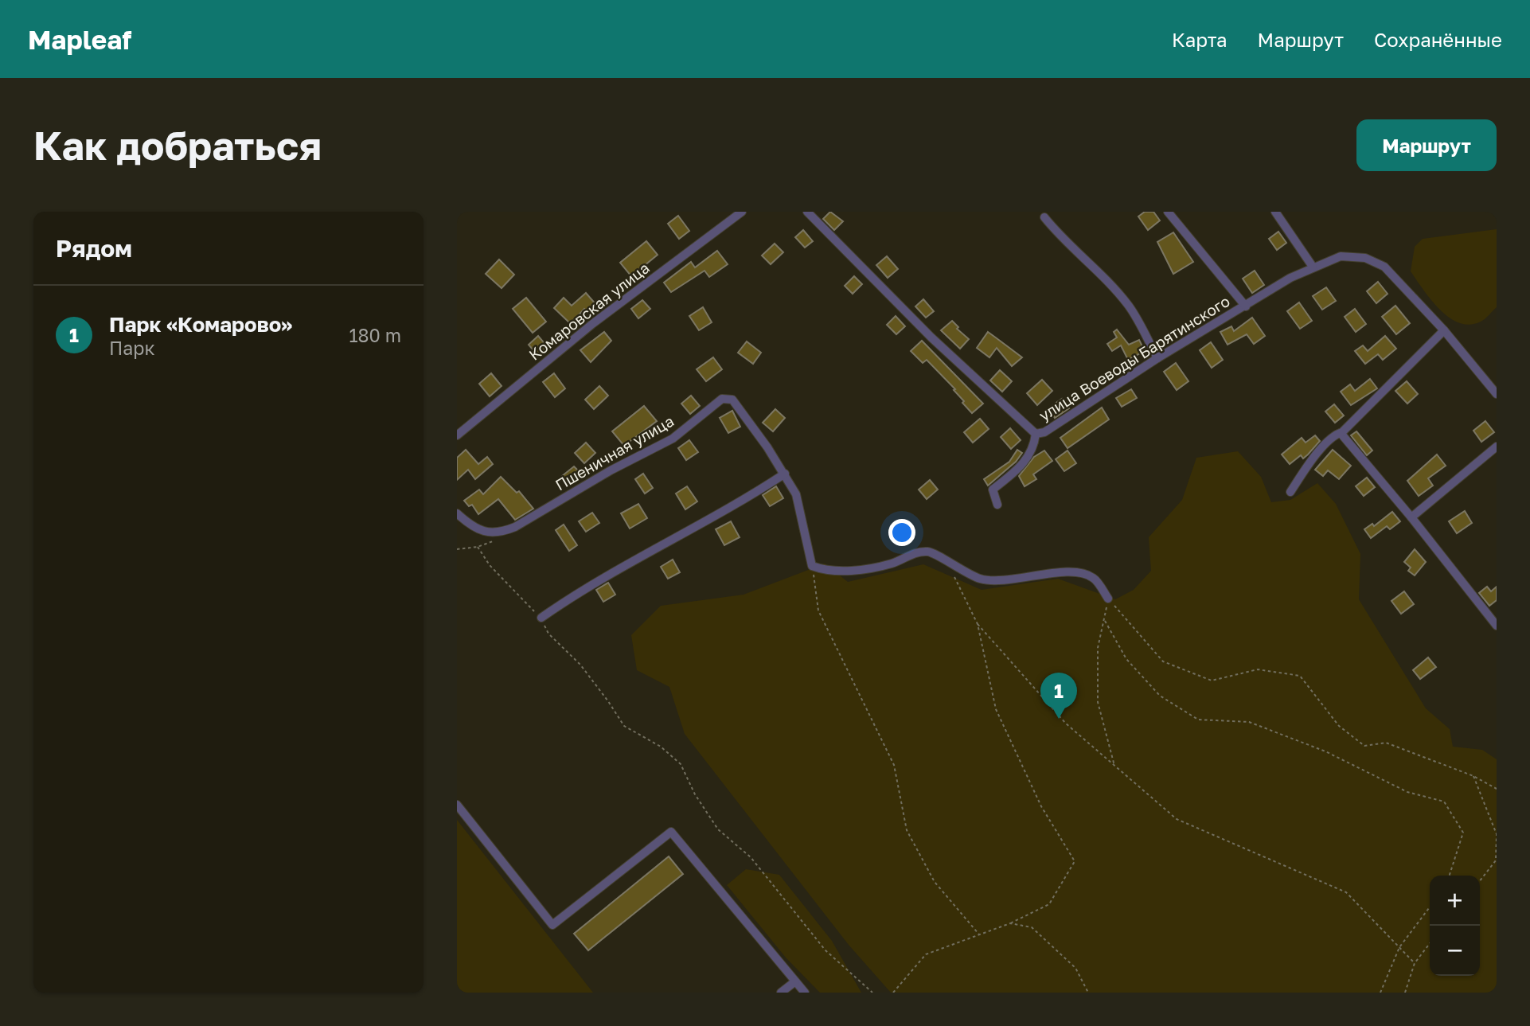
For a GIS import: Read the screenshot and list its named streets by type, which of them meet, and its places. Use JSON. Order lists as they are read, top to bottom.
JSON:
{
  "streets": {
    "street": ["Комаровская улица", "улица Воеводы Барятинского", "Пшеничная улица"]
  },
  "page": {
    "header": "Mapleaf",
    "nav": ["Карта", "Маршрут", "Сохранённые"],
    "buttons": "Маршрут",
    "title": "Как добраться",
    "heading": "Рядом",
    "list": [
      {
        "mark": "1",
        "name": "Парк «Комарово»",
        "note": "Парк",
        "value": "180 m"
      }
    ],
    "pins": "1",
    "map_buttons": ["+", "−"]
  }
}
